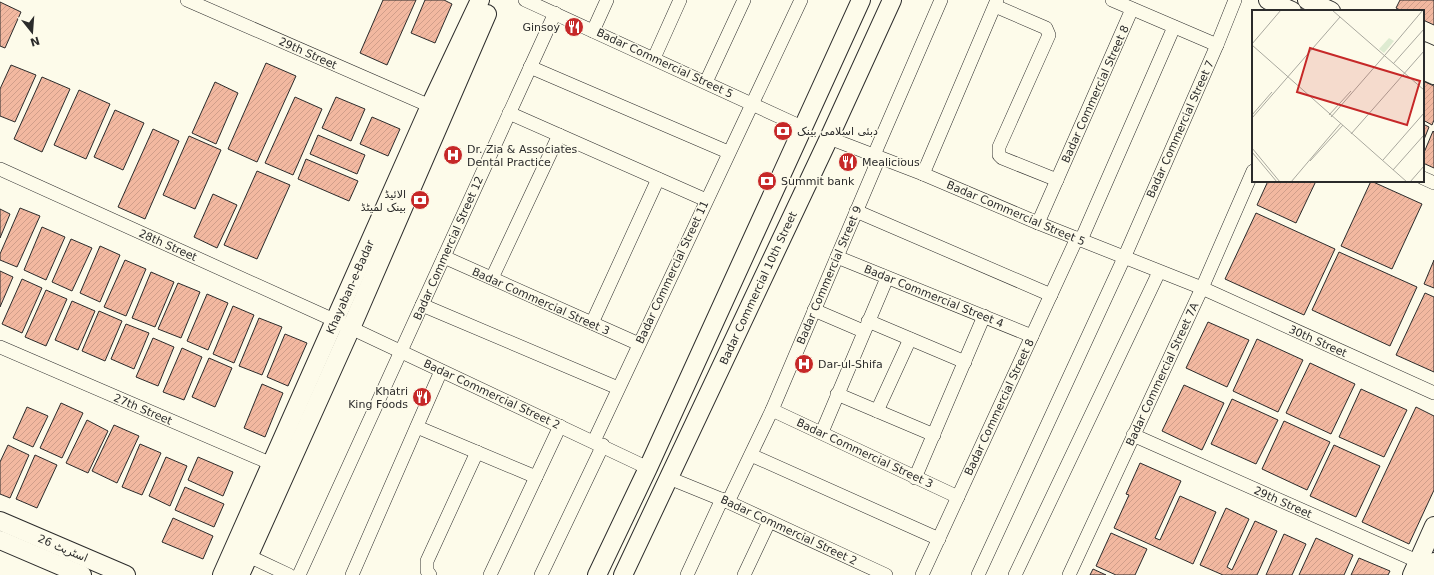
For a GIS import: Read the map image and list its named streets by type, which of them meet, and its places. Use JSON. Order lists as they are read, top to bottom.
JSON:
{
  "streets": {
    "main road": ["Khayaban-e-Badar", "Badar Commercial 10th Street", "اسٹریٹ 26"],
    "street": [
      "29th Street",
      "Badar Commercial Street 5",
      "Badar Commercial Street 8",
      "Badar Commercial Street 7",
      "28th Street",
      "Badar Commercial Street 12",
      "Badar Commercial Street 11",
      "Badar Commercial Street 9",
      "Badar Commercial Street 4",
      "Badar Commercial Street 3",
      "30th Street",
      "Badar Commercial Street 7A",
      "Badar Commercial Street 2",
      "27th Street"
    ]
  },
  "crossings": [
    ["29th Street", "Khayaban-e-Badar"],
    ["29th Street", "Badar Commercial Street 7A"],
    ["Badar Commercial Street 5", "Badar Commercial Street 8"],
    ["Badar Commercial Street 5", "Badar Commercial Street 7"],
    ["Badar Commercial Street 5", "Badar Commercial Street 12"],
    ["Badar Commercial Street 5", "Badar Commercial Street 11"],
    ["Badar Commercial Street 5", "Badar Commercial Street 9"],
    ["Badar Commercial Street 5", "Badar Commercial 10th Street"],
    ["Badar Commercial Street 5", "30th Street"],
    ["Badar Commercial Street 5", "Badar Commercial Street 7A"],
    ["Badar Commercial Street 8", "Badar Commercial Street 4"],
    ["Badar Commercial Street 8", "Badar Commercial Street 3"],
    ["28th Street", "Khayaban-e-Badar"],
    ["28th Street", "Badar Commercial Street 2"],
    ["Badar Commercial Street 12", "Badar Commercial Street 3"],
    ["Badar Commercial Street 12", "Badar Commercial Street 2"],
    ["Badar Commercial Street 11", "Badar Commercial Street 3"],
    ["Badar Commercial Street 11", "Badar Commercial Street 2"],
    ["Badar Commercial Street 9", "Badar Commercial Street 4"],
    ["Badar Commercial Street 9", "Badar Commercial Street 3"],
    ["Badar Commercial Street 9", "Badar Commercial Street 2"],
    ["Khayaban-e-Badar", "Badar Commercial Street 2"],
    ["Khayaban-e-Badar", "27th Street"],
    ["Badar Commercial 10th Street", "Badar Commercial Street 2"],
    ["30th Street", "Badar Commercial Street 7A"]
  ],
  "places": {
    "restaurant": ["Ginsoy", "Mealicious", "Khatri King Foods"],
    "bank": ["دبئی اسلامی بینک", "Summit bank", "الائیڈ بینک لمیٹڈ"],
    "hospital": ["Dr. Zia & Associates Dental Practice", "Dar-ul-Shifa"]
  },
  "north": "bottom"
}
